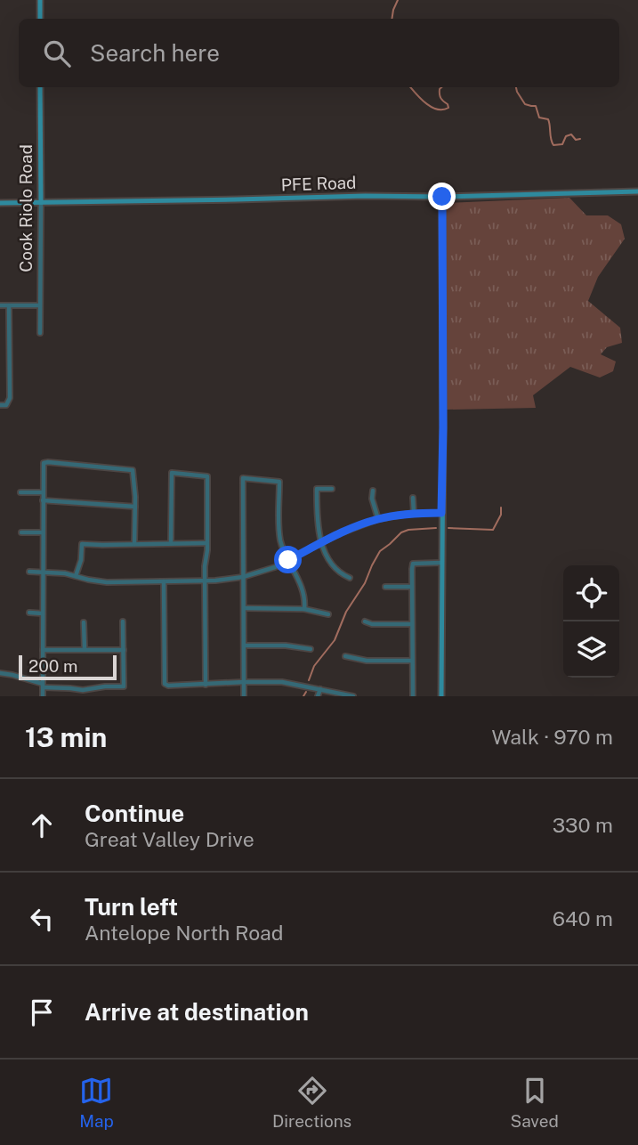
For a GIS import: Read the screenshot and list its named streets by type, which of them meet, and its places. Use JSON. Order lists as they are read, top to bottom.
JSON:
{
  "streets": {
    "main road": ["PFE Road", "Cook Riolo Road"]
  },
  "crossings": [
    ["PFE Road", "Cook Riolo Road"]
  ],
  "scale_bar": "200 m",
  "page": {
    "search": "Search here",
    "scale": "200 m",
    "heading": ["13 min", "Walk · 970 m"],
    "list": [
      ["Continue", "Great Valley Drive", "330 m"],
      ["Turn left", "Antelope North Road", "640 m"],
      "Arrive at destination"
    ],
    "nav": ["Map", "Directions", "Saved"]
  }
}
